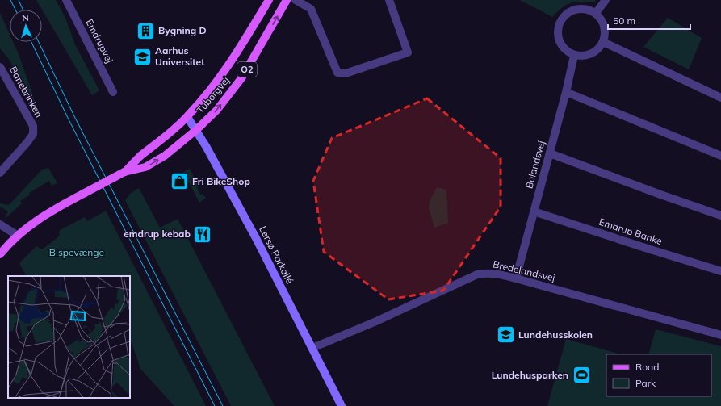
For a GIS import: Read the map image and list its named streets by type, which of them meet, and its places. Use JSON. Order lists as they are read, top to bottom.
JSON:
{
  "streets": {
    "main road": ["O2", "Tuborgvej"],
    "street": [
      "Emdrupvej",
      "Banebrinken",
      "Bolandsvej",
      "Emdrup Banke",
      "Lersø Parkallé",
      "Bredelandsvej"
    ]
  },
  "crossings": [
    ["Tuborgvej", "Lersø Parkallé"],
    ["Bolandsvej", "Emdrup Banke"],
    ["Bolandsvej", "Bredelandsvej"],
    ["Lersø Parkallé", "Bredelandsvej"]
  ],
  "parks": ["Bispevænge"],
  "places": {
    "building": ["Bygning D"],
    "school or university": ["Aarhus Universitet", "Lundehusskolen"],
    "shop": ["Fri BikeShop"],
    "restaurant": ["emdrup kebab"],
    "sports": ["Lundehusparken"]
  },
  "legend": ["Road", "Park"],
  "scale_bar": "50 m",
  "north": "top"
}
